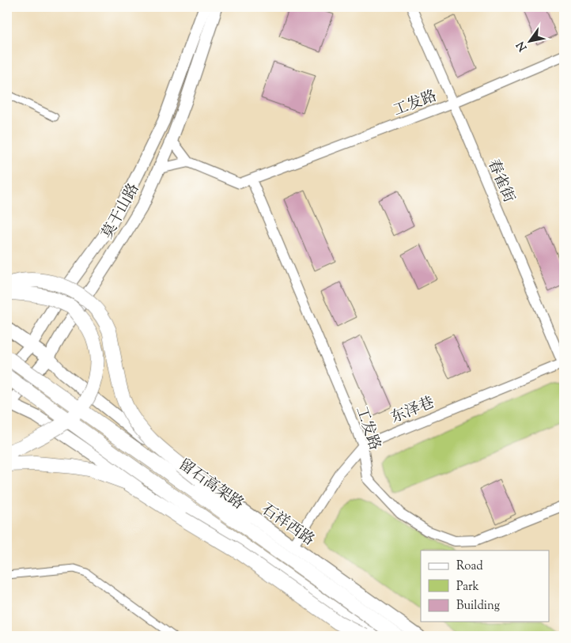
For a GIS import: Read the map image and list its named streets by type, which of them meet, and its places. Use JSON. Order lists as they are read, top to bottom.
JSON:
{
  "streets": {
    "highway": ["留石高架路"],
    "main road": ["莫干山路", "石祥西路"],
    "street": ["工发路", "春雀街", "东泽巷"]
  },
  "crossings": [
    ["工发路", "春雀街"],
    ["工发路", "东泽巷"],
    ["春雀街", "东泽巷"],
    ["莫干山路", "石祥西路"],
    ["东泽巷", "石祥西路"]
  ],
  "legend": ["Road", "Park", "Building"],
  "north": "bottom left"
}
